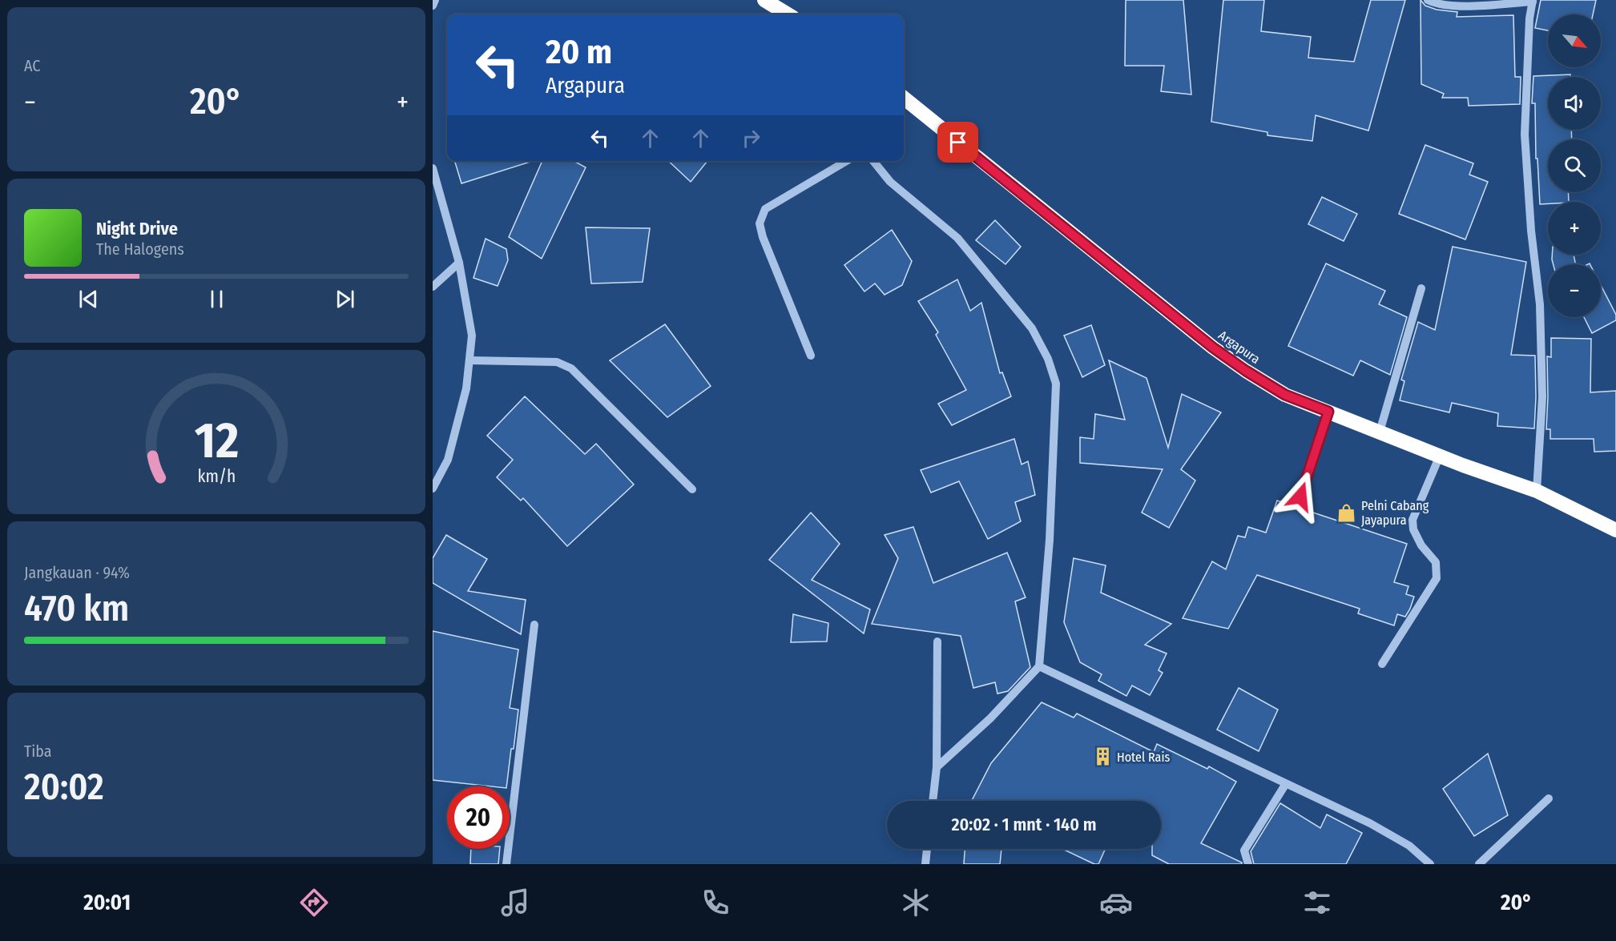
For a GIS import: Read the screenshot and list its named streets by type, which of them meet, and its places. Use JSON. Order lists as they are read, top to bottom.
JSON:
{
  "streets": {
    "highway": ["Argapura"]
  },
  "places": {
    "shop": ["Pelni Cabang Jayapura"],
    "building": ["Hotel Rais"]
  },
  "north": "bottom right",
  "page": {
    "tile": [
      "AC",
      ["Jangkauan · 94%", "470 km"],
      ["Tiba", "20:02"]
    ],
    "map_buttons": ["+", "−"],
    "turn": ["20 m", "Argapura"],
    "heat": ["−", "20°", "+"],
    "song": ["Night Drive", "The Halogens"],
    "limit": "20",
    "trip": "20:02 · 1 mnt · 140 m",
    "tabs": ["20:01", "20°"],
    "gauge": ["12", "km/h"]
  }
}
